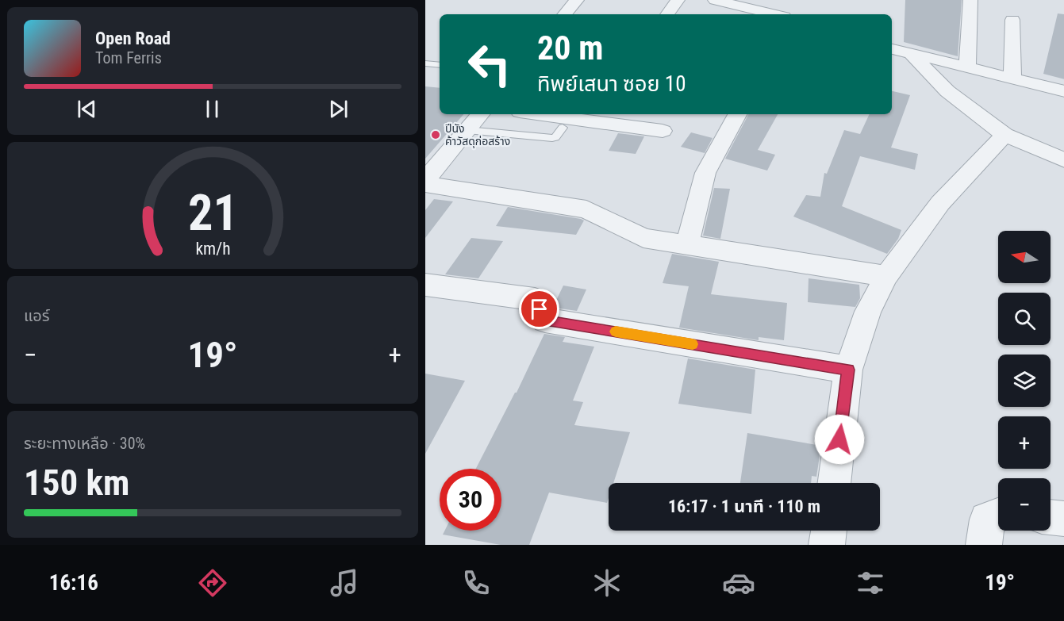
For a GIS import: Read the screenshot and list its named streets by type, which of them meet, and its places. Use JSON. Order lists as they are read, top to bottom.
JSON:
{
  "places": ["ปีนัง ค้าวัสดุก่อสร้าง"],
  "north": "left",
  "page": {
    "turn": ["20 m", "ทิพย์เสนา ซอย 10"],
    "song": ["Open Road", "Tom Ferris"],
    "map_buttons": ["+", "−"],
    "tile": [
      "แอร์",
      ["ระยะทางเหลือ · 30%", "150 km"]
    ],
    "heat": ["−", "19°", "+"],
    "limit": "30",
    "trip": "16:17 · 1 นาที · 110 m",
    "tabs": ["16:16", "19°"],
    "gauge": ["21", "km/h"]
  }
}
